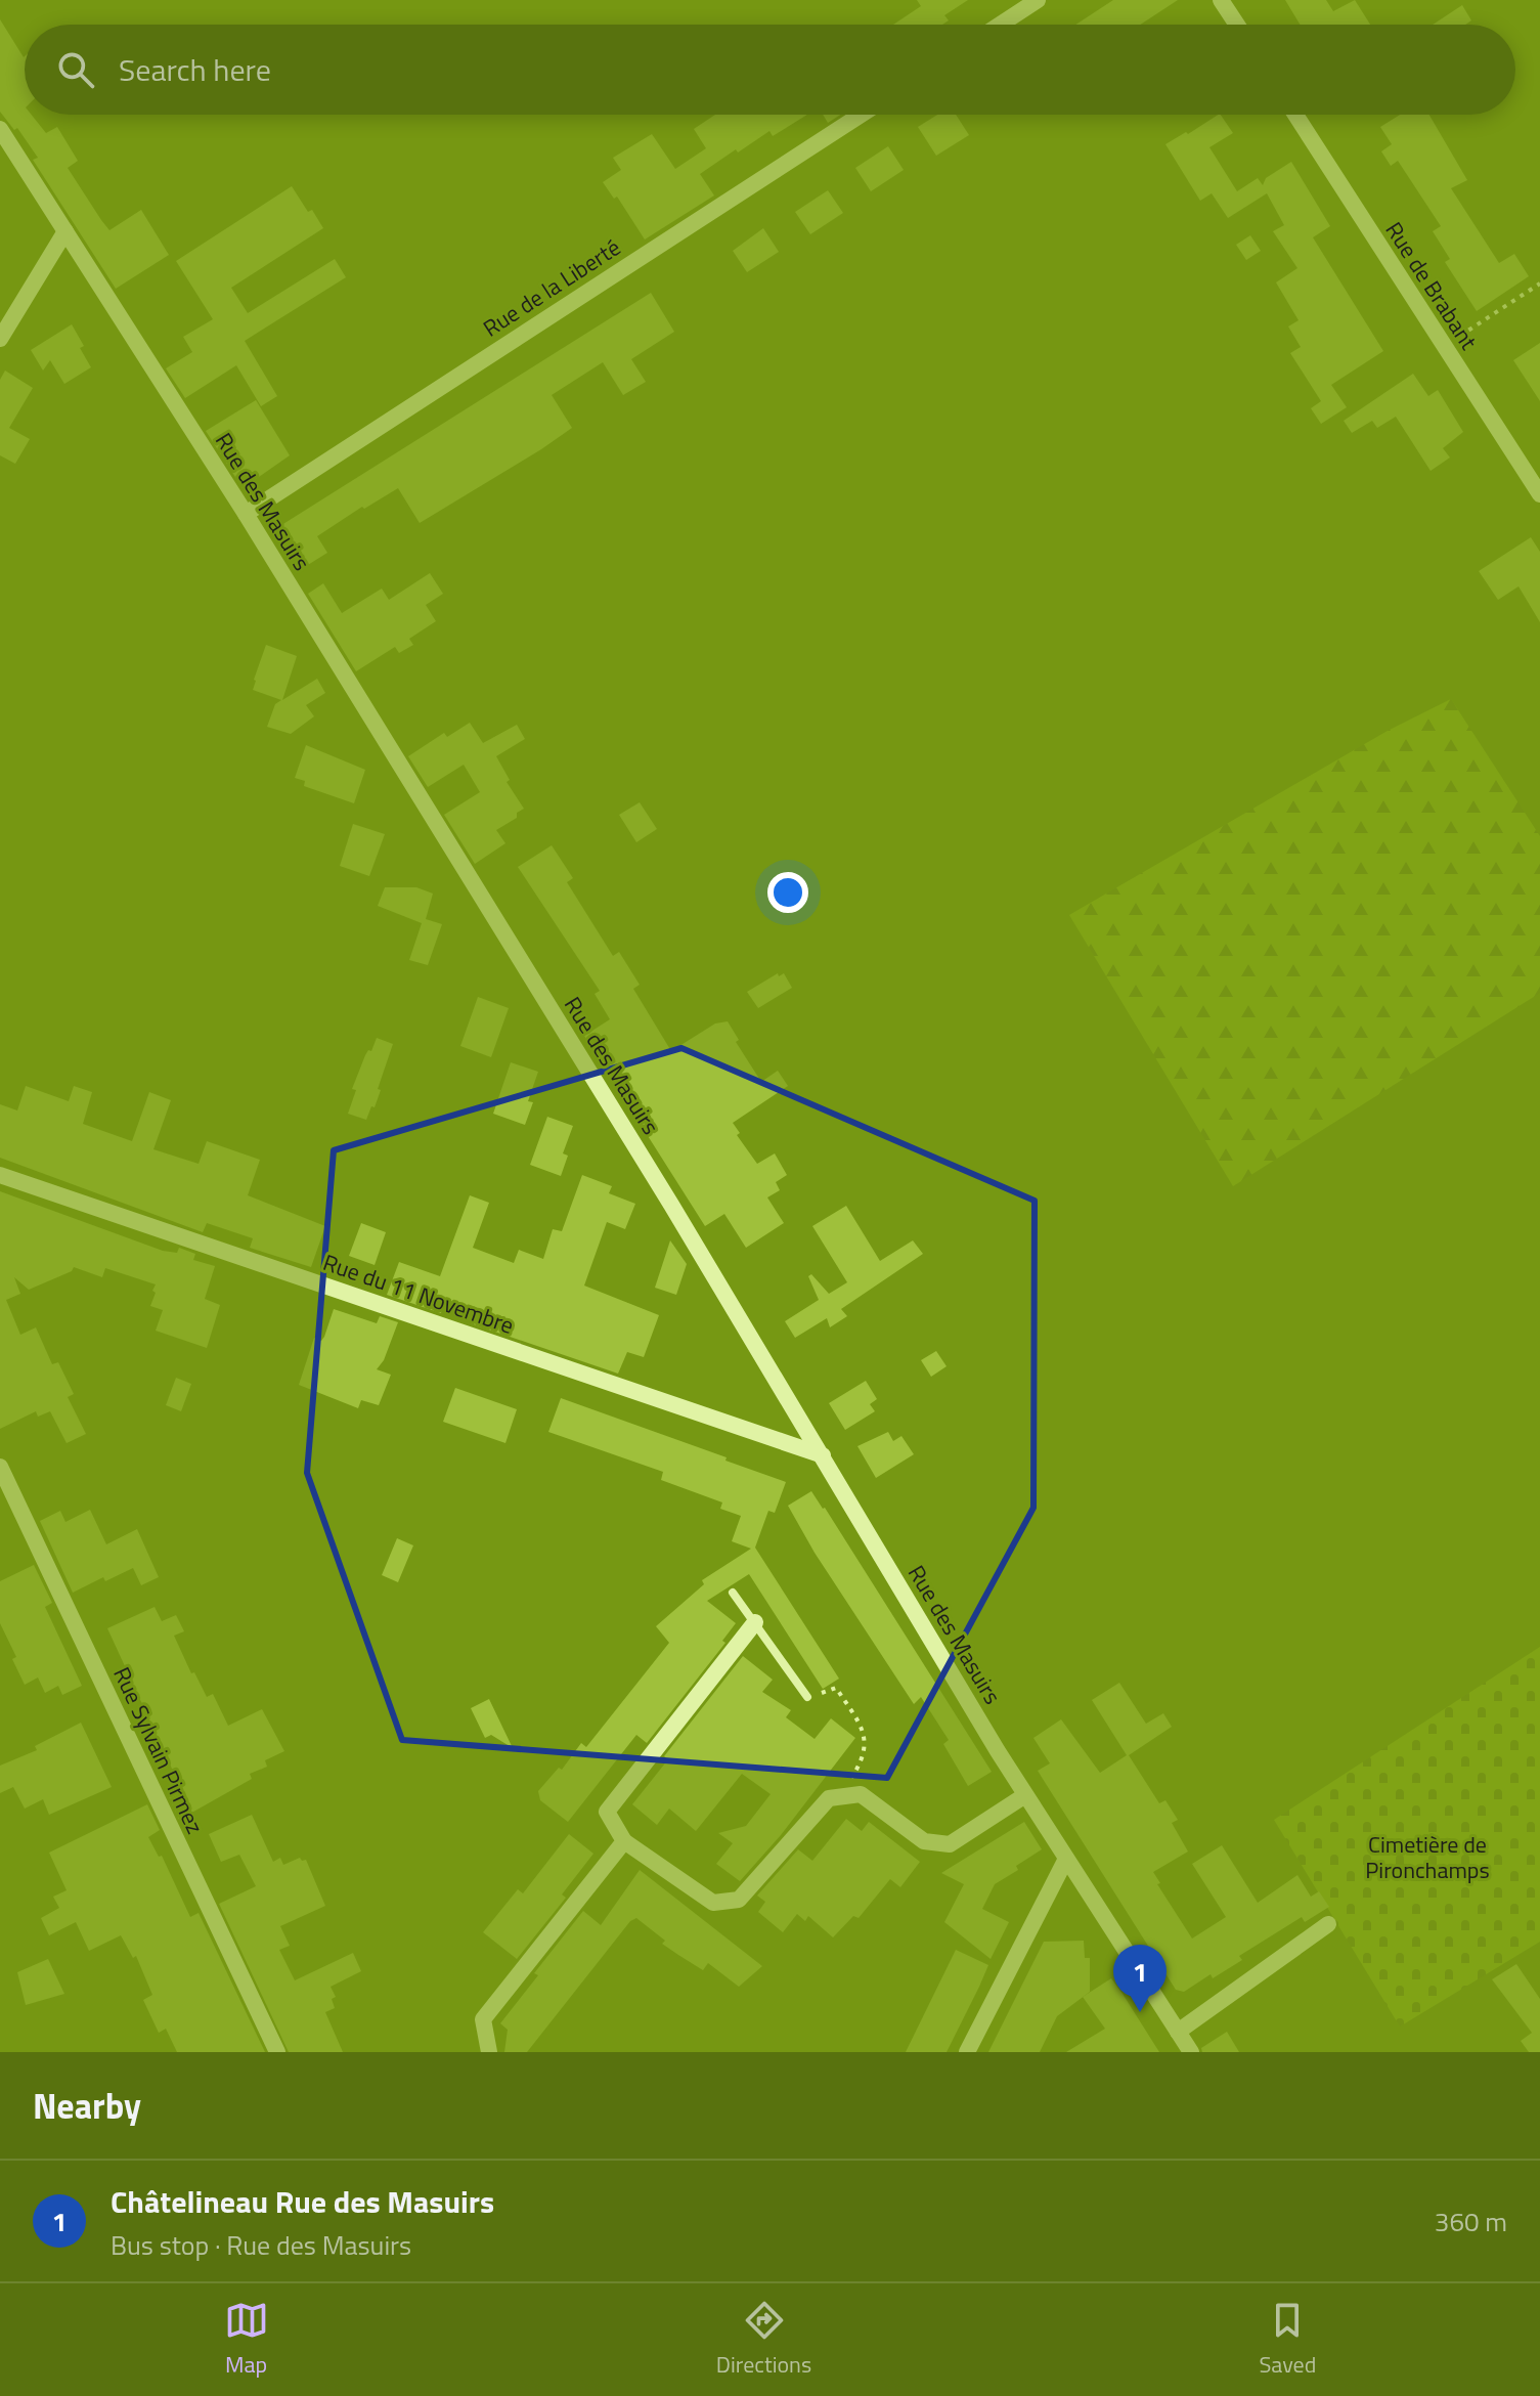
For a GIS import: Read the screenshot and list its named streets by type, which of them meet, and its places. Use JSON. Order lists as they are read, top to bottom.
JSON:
{
  "streets": {
    "street": [
      "Rue de Brabant",
      "Rue de la Liberté",
      "Rue des Masuirs",
      "Rue du 11 Novembre",
      "Rue Sylvain Pirmez"
    ]
  },
  "crossings": [
    ["Rue de la Liberté", "Rue des Masuirs"],
    ["Rue des Masuirs", "Rue du 11 Novembre"]
  ],
  "parks": ["Cimetière de Pironchamps"],
  "page": {
    "search": "Search here",
    "pins": "1",
    "heading": "Nearby",
    "list": [
      {
        "mark": "1",
        "name": "Châtelineau Rue des Masuirs",
        "note": "Bus stop · Rue des Masuirs",
        "value": "360 m"
      }
    ],
    "nav": ["Map", "Directions", "Saved"]
  }
}
